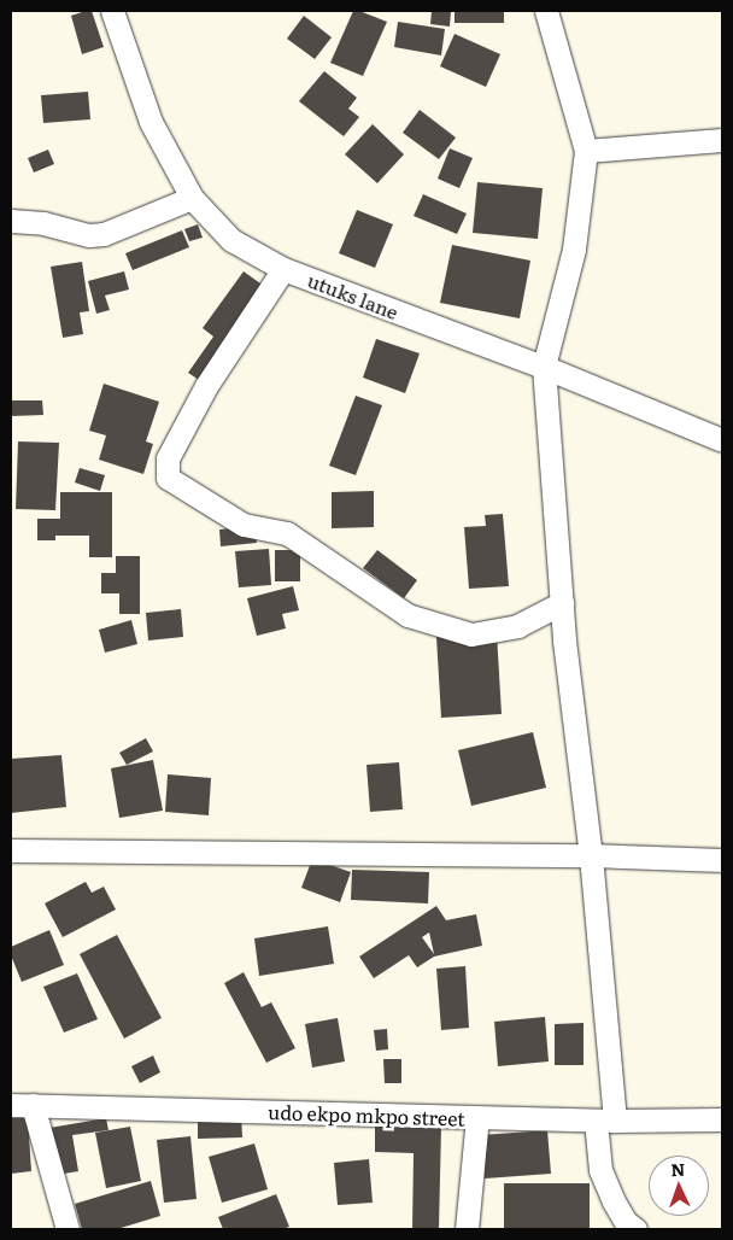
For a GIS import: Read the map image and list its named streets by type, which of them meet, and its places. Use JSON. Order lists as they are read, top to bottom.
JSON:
{
  "streets": {
    "street": ["utuks lane", "udo ekpo mkpo street"]
  },
  "north": "top"
}
